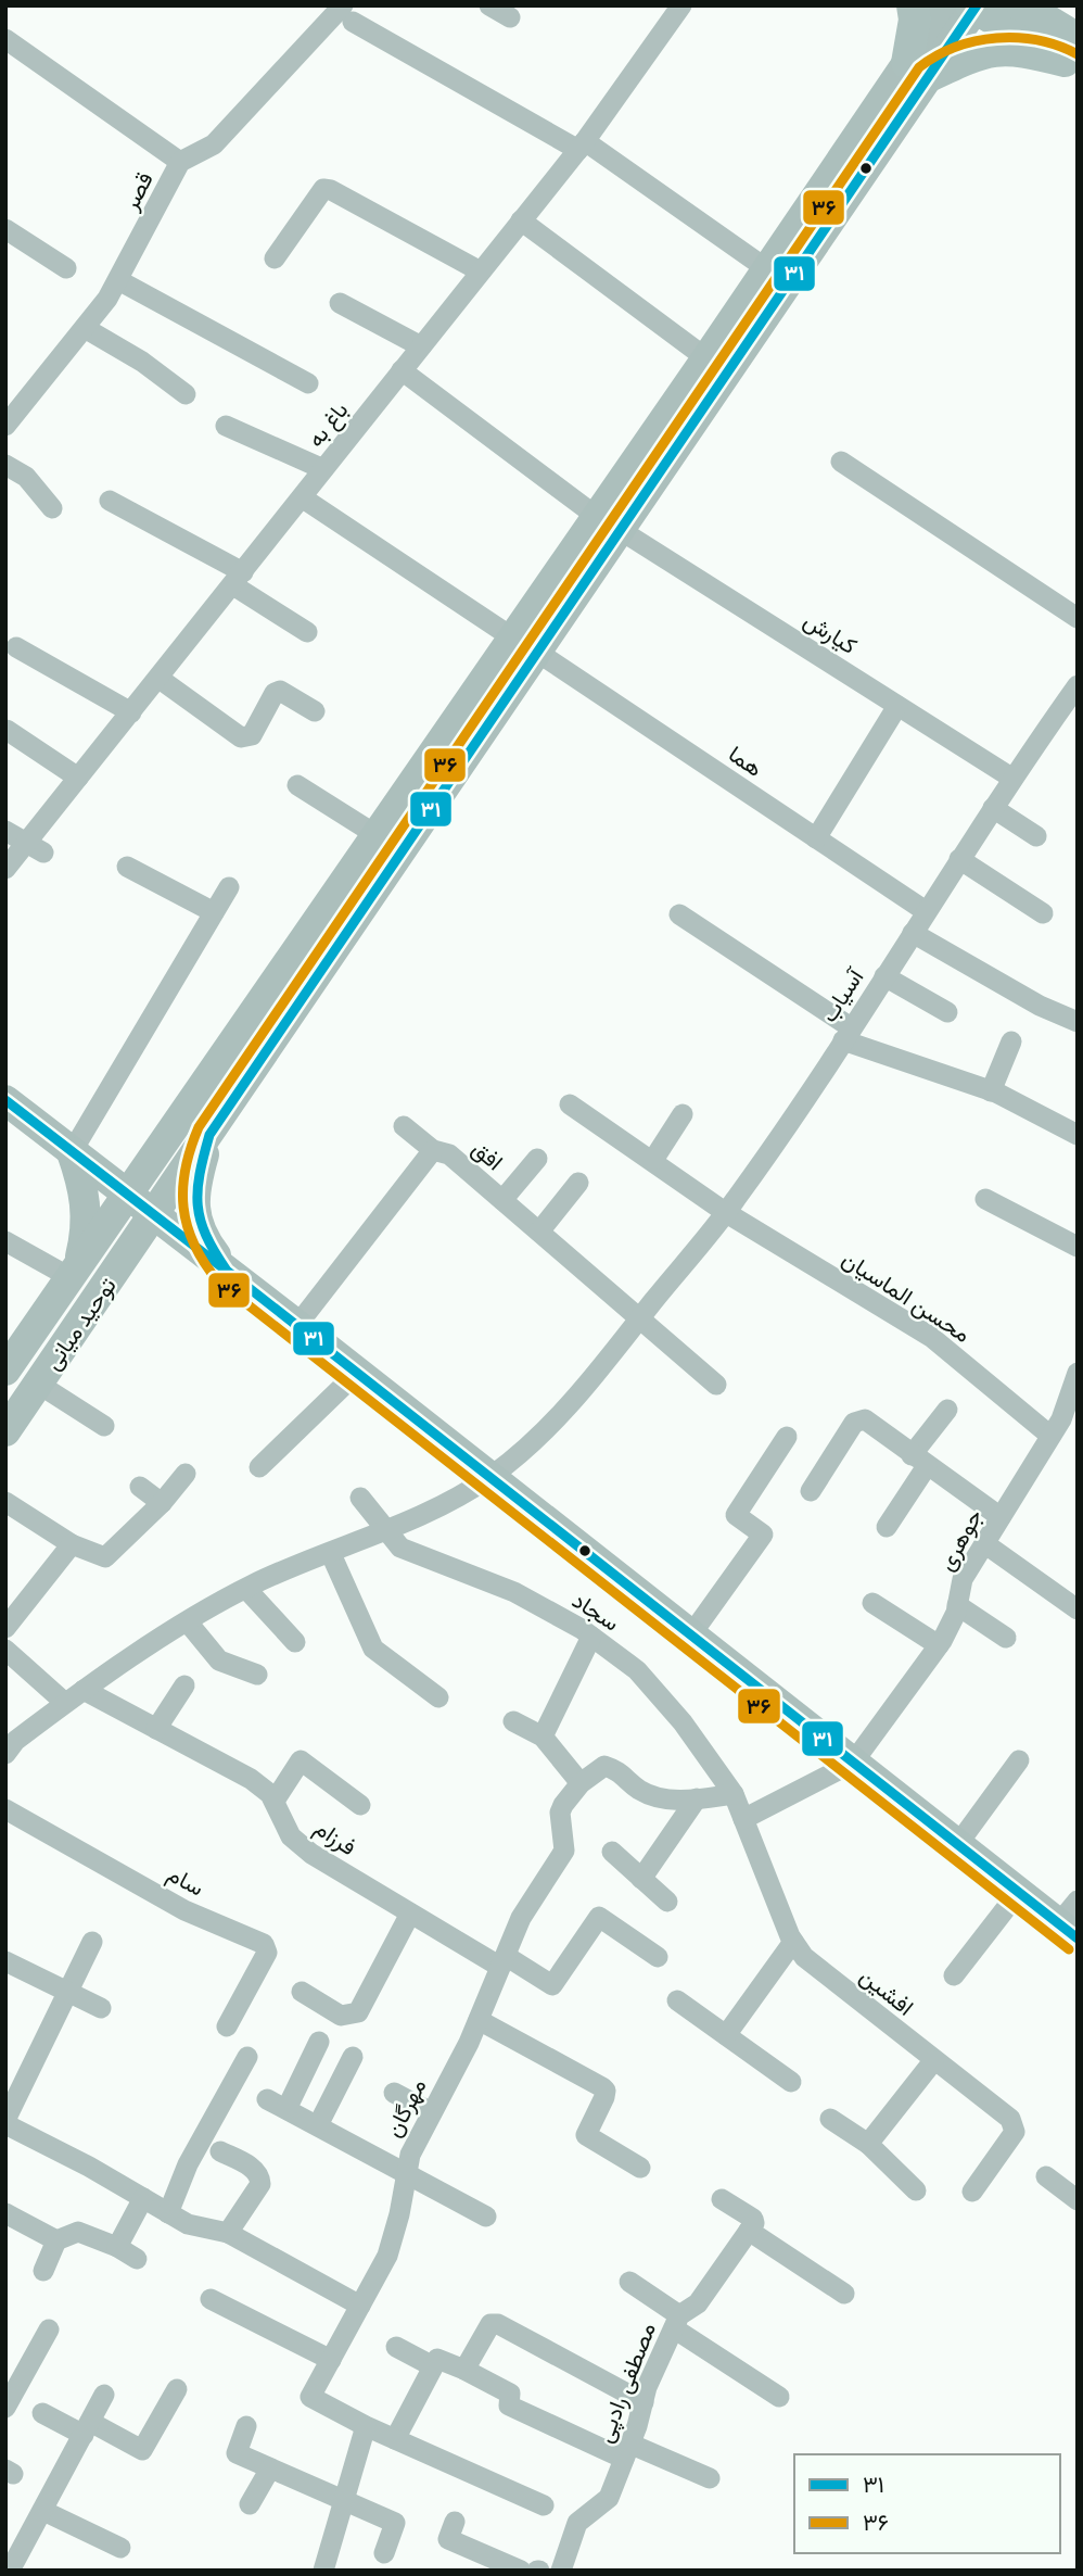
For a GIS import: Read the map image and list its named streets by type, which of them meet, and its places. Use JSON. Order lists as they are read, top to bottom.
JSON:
{
  "streets": {
    "main road": ["توحید میانی"],
    "street": [
      "قصر",
      "باغ به",
      "کیارش",
      "هما",
      "آسیاب",
      "افق",
      "محسن الماسیان",
      "جوهری",
      "سجاد",
      "فرزام",
      "سام",
      "افشین",
      "مهرگان",
      "مصطفی رادپی"
    ]
  },
  "crossings": [
    ["باغ به", "کیارش"],
    ["کیارش", "آسیاب"],
    ["هما", "آسیاب"],
    ["هما", "توحید میانی"],
    ["آسیاب", "افق"],
    ["آسیاب", "محسن الماسیان"],
    ["آسیاب", "سجاد"],
    ["آسیاب", "فرزام"],
    ["محسن الماسیان", "جوهری"],
    ["سجاد", "افشین"],
    ["فرزام", "مهرگان"]
  ],
  "lines": ["transit line ۳۱", "transit line ۳۶"],
  "legend": ["۳۱", "۳۶"]
}
